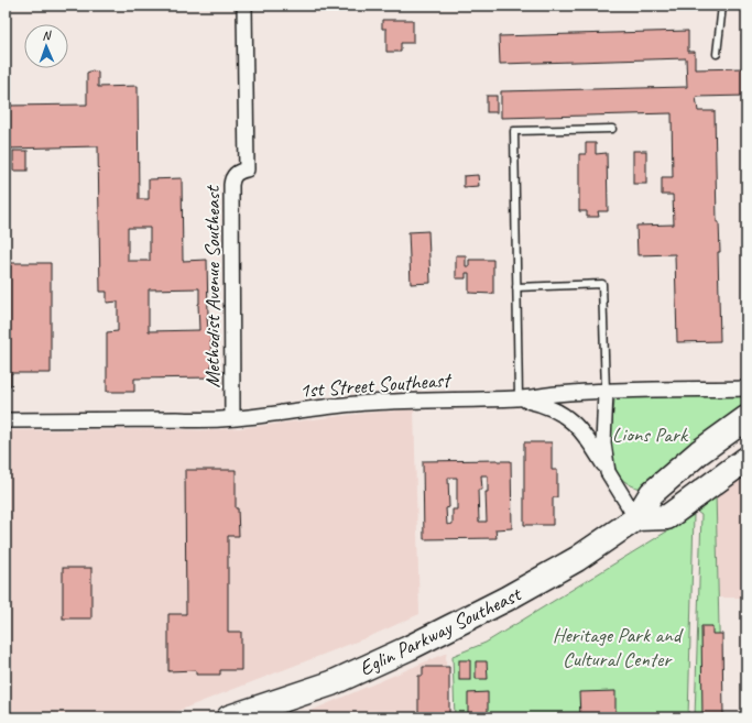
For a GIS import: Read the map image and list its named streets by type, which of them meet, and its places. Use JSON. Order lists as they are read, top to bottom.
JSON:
{
  "streets": {
    "highway": ["Eglin Parkway Southeast"],
    "street": ["Methodist Avenue Southeast", "1st Street Southeast"]
  },
  "crossings": [
    ["Methodist Avenue Southeast", "1st Street Southeast"]
  ],
  "parks": ["Lions Park", "Heritage Park and Cultural Center"],
  "north": "top"
}
